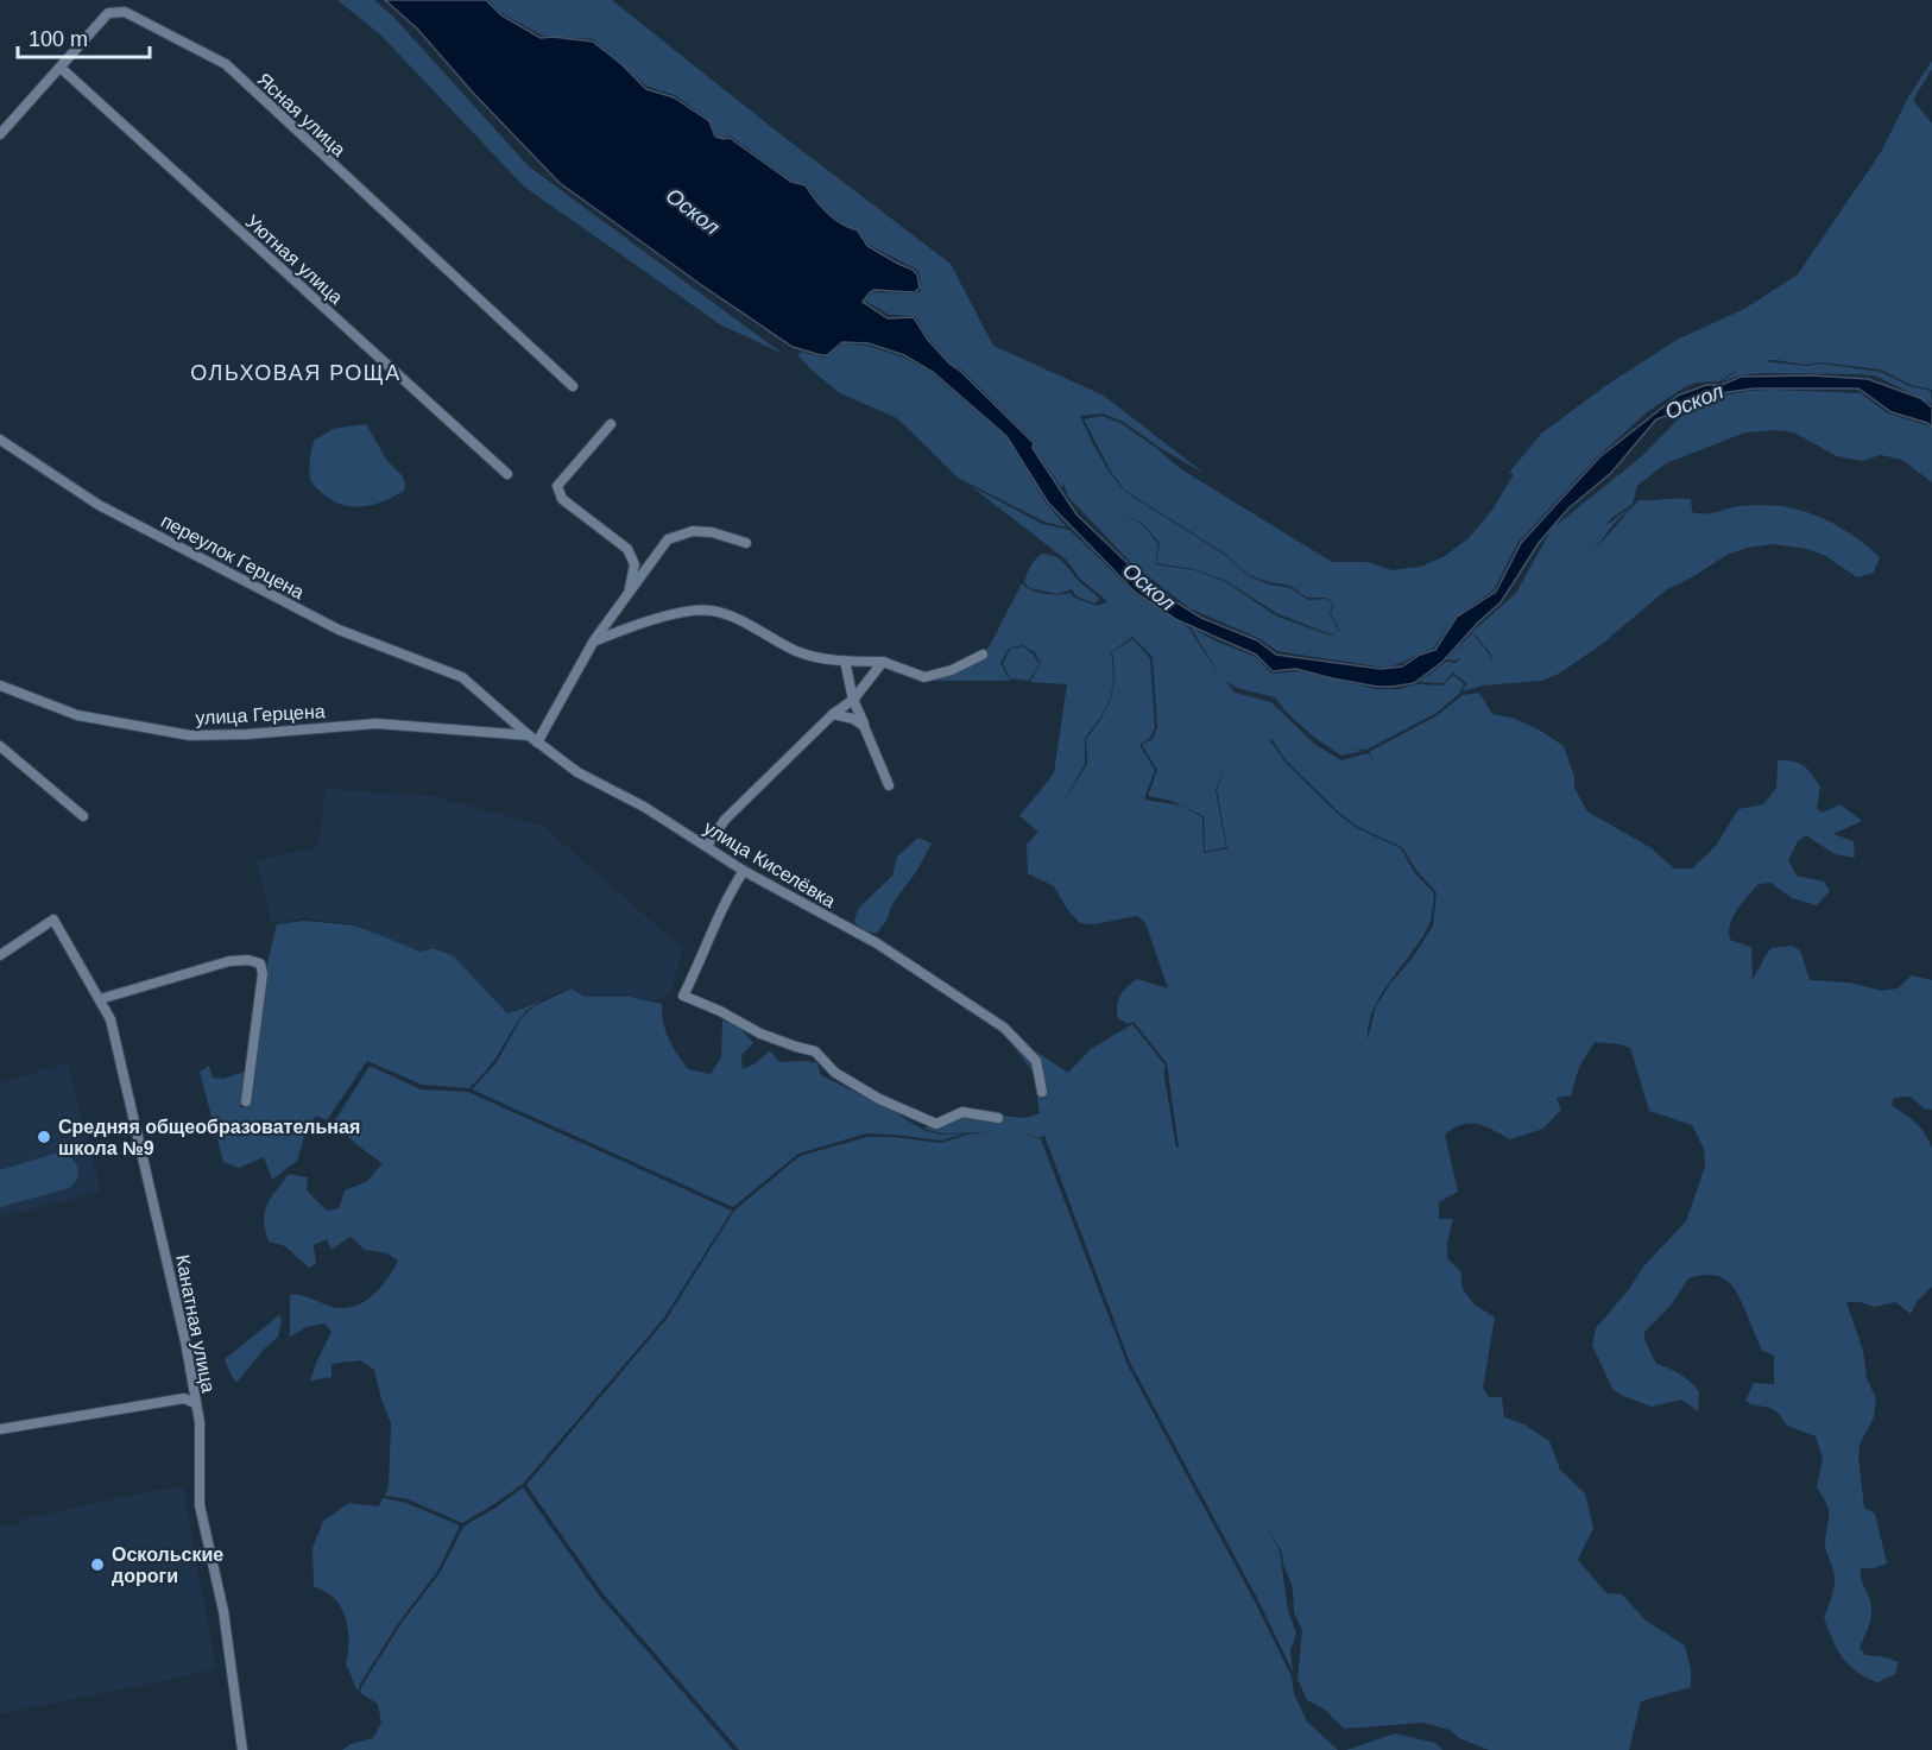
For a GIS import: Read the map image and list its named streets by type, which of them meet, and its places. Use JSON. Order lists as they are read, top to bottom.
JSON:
{
  "streets": {
    "street": [
      "Ясная улица",
      "Уютная улица",
      "переулок Герцена",
      "улица Герцена",
      "улица Киселёвка",
      "Канатная улица"
    ]
  },
  "crossings": [
    ["Ясная улица", "Уютная улица"],
    ["переулок Герцена", "улица Киселёвка"],
    ["улица Герцена", "улица Киселёвка"]
  ],
  "districts": ["ОЛЬХОВАЯ РОЩА"],
  "water": ["Оскол"],
  "places": ["Средняя общеобразовательная школа №9", "Оскольские дороги"],
  "scale_bar": "100 m"
}
